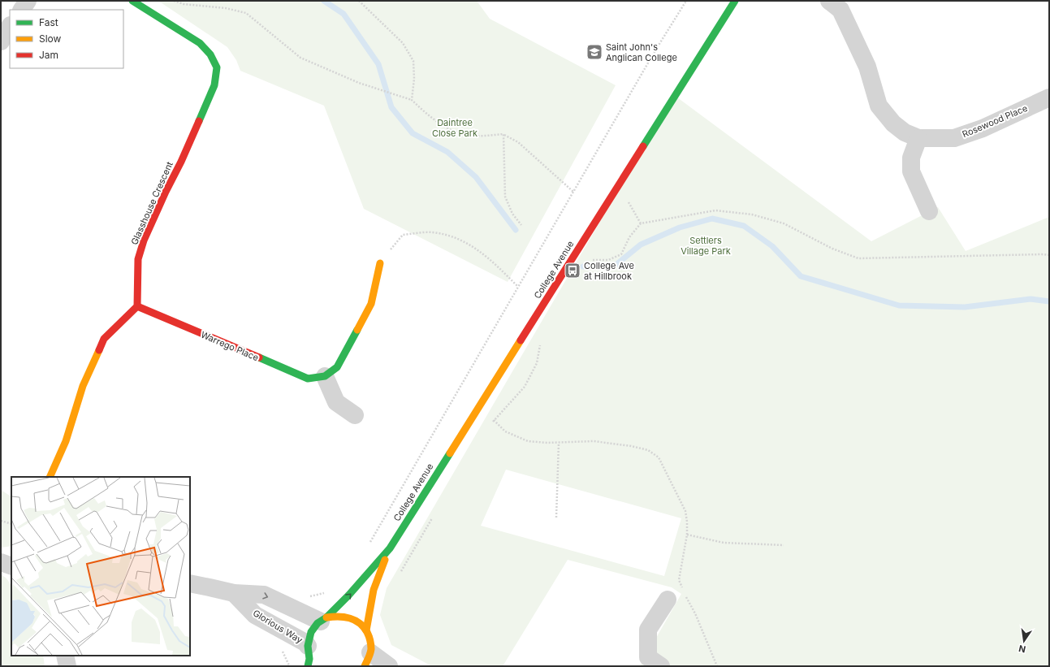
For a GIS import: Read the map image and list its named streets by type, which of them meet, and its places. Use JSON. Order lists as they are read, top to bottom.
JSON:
{
  "streets": {
    "street": [
      "Rosewood Place",
      "Glasshouse Crescent",
      "College Avenue",
      "Warrego Place",
      "Glorious Way"
    ]
  },
  "crossings": [
    ["Glasshouse Crescent", "Warrego Place"],
    ["College Avenue", "Glorious Way"]
  ],
  "parks": ["Daintree Close Park", "Settlers Village Park"],
  "places": {
    "school or university": ["Saint John's Anglican College"],
    "bus stop": ["College Ave at Hillbrook"]
  },
  "legend": ["Fast", "Slow", "Jam"],
  "north": "bottom"
}
